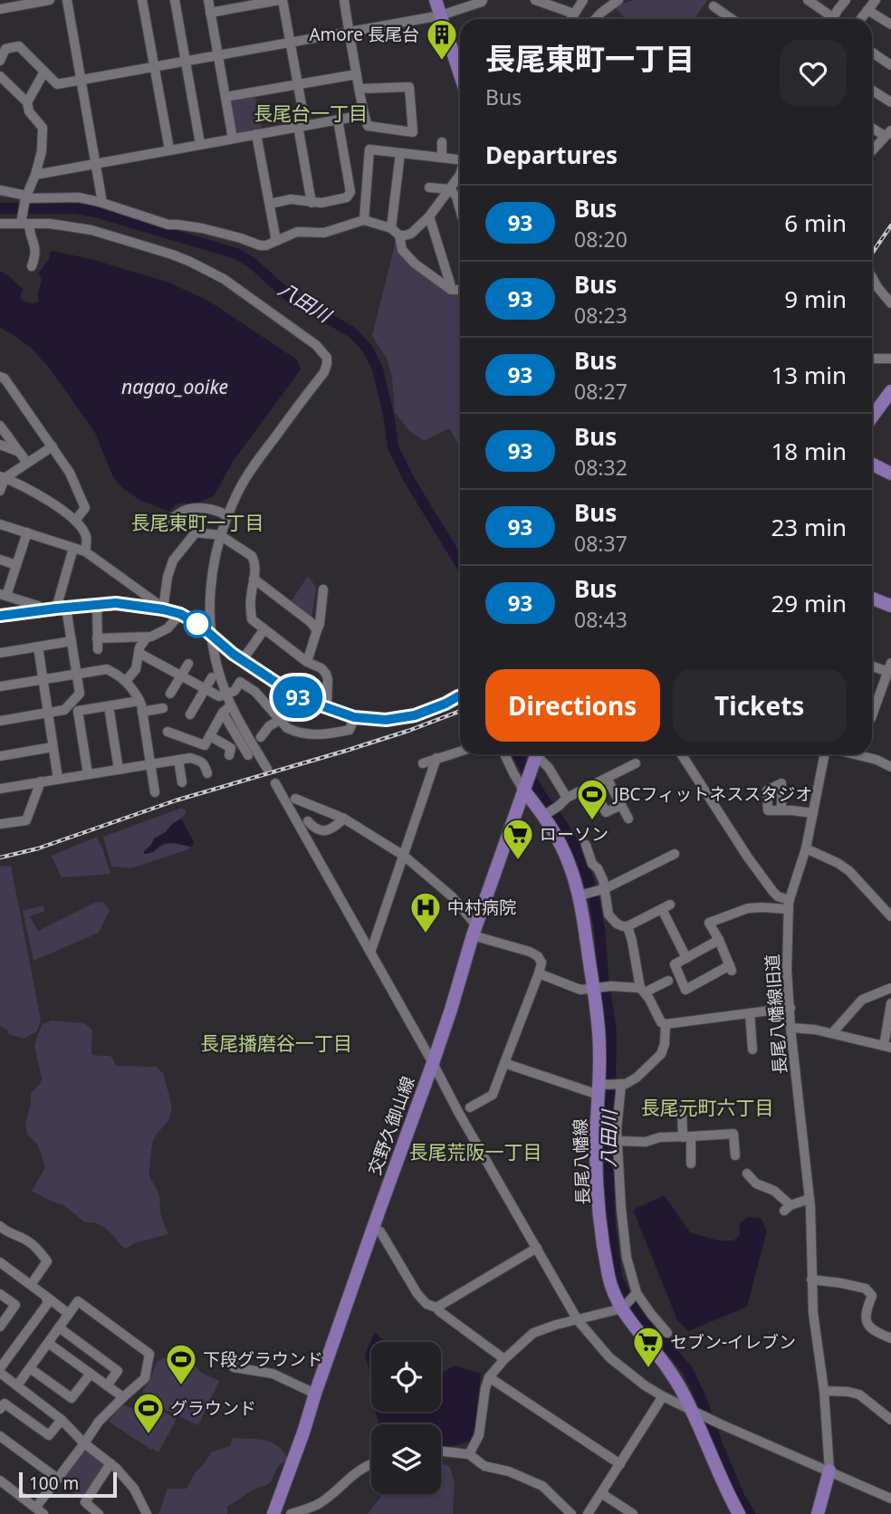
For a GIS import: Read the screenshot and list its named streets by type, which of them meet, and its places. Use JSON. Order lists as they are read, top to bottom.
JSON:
{
  "streets": {
    "main road": ["交野久御山線", "長尾八幡線"],
    "street": ["長尾八幡線旧道"]
  },
  "crossings": [
    ["交野久御山線", "長尾八幡線"]
  ],
  "districts": [
    "長尾台一丁目",
    "長尾東町一丁目",
    "長尾播磨谷一丁目",
    "長尾元町六丁目",
    "長尾荒阪一丁目"
  ],
  "water": ["八田川", "nagao_ooike"],
  "places": {
    "building": ["Amore 長尾台"],
    "sports": ["JBCフィットネススタジオ", "下段グラウンド", "グラウンド"],
    "supermarket": ["ローソン", "セブン-イレブン"],
    "hospital": ["中村病院"]
  },
  "lines": ["bus line 93"],
  "scale_bar": "100 m",
  "page": {
    "on_map": "93",
    "heading": [
      ["長尾東町一丁目", "Bus"],
      "Departures"
    ],
    "list": [
      {
        "mark": "93",
        "name": "Bus",
        "note": "08:20",
        "value": "6 min"
      },
      {
        "mark": "93",
        "name": "Bus",
        "note": "08:23",
        "value": "9 min"
      },
      {
        "mark": "93",
        "name": "Bus",
        "note": "08:27",
        "value": "13 min"
      },
      {
        "mark": "93",
        "name": "Bus",
        "note": "08:32",
        "value": "18 min"
      },
      {
        "mark": "93",
        "name": "Bus",
        "note": "08:37",
        "value": "23 min"
      },
      {
        "mark": "93",
        "name": "Bus",
        "note": "08:43",
        "value": "29 min"
      }
    ],
    "buttons": ["Directions", "Tickets"],
    "scale": "100 m"
  }
}
